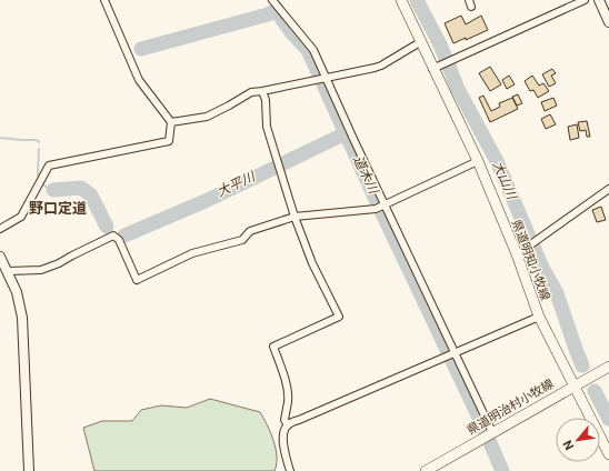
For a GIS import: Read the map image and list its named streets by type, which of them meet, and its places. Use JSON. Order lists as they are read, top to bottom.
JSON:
{
  "streets": {
    "main road": ["県道明知小牧線", "県道明治村小牧線"]
  },
  "crossings": [
    ["県道明知小牧線", "県道明治村小牧線"]
  ],
  "districts": ["野口定道"],
  "water": ["道木川", "大山川", "大平川"],
  "north": "bottom left"
}
